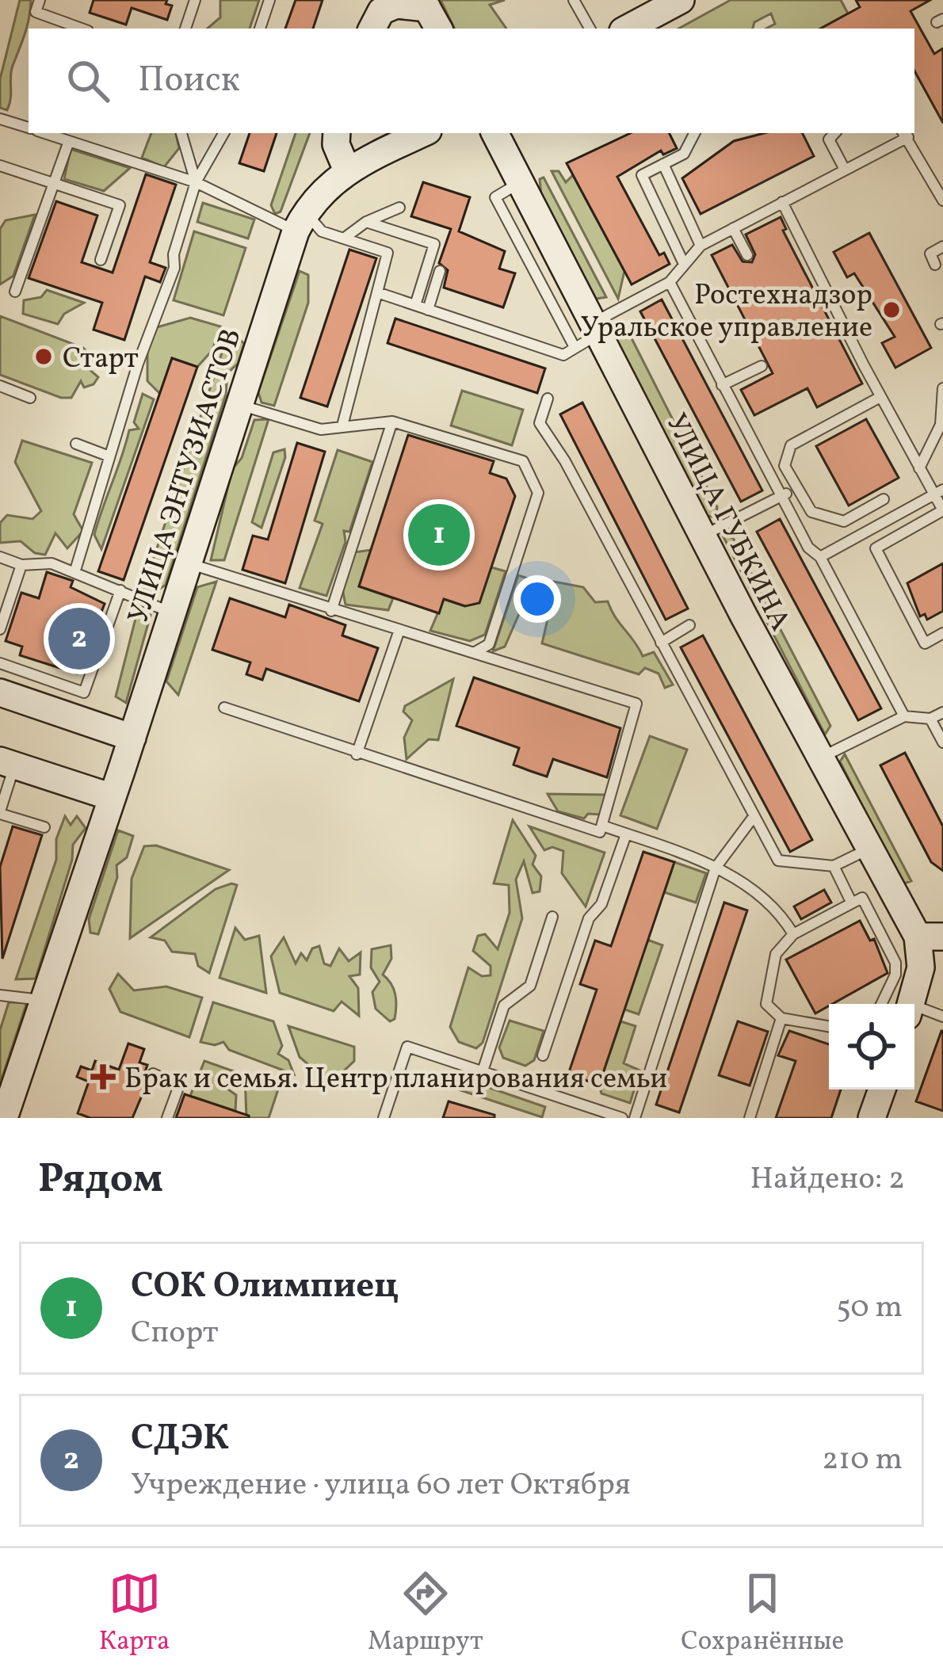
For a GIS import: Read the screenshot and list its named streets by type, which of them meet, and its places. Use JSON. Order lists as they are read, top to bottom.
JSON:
{
  "streets": {
    "main road": ["УЛИЦА ЭНТУЗИАСТОВ", "УЛИЦА ГУБКИНА"]
  },
  "places": {
    "other": ["Ростехнадзор Уральское управление", "Старт"],
    "health": ["Брак и семья. Центр планирования семьи"]
  },
  "page": {
    "search": "Поиск",
    "pins": ["1", "2"],
    "heading": ["Рядом", "Найдено: 2"],
    "list": [
      {
        "mark": "1",
        "name": "СОК Олимпиец",
        "note": "Спорт",
        "value": "50 m"
      },
      {
        "mark": "2",
        "name": "СДЭК",
        "note": "Учреждение · улица 60 лет Октября",
        "value": "210 m"
      }
    ],
    "nav": ["Карта", "Маршрут", "Сохранённые"]
  }
}
